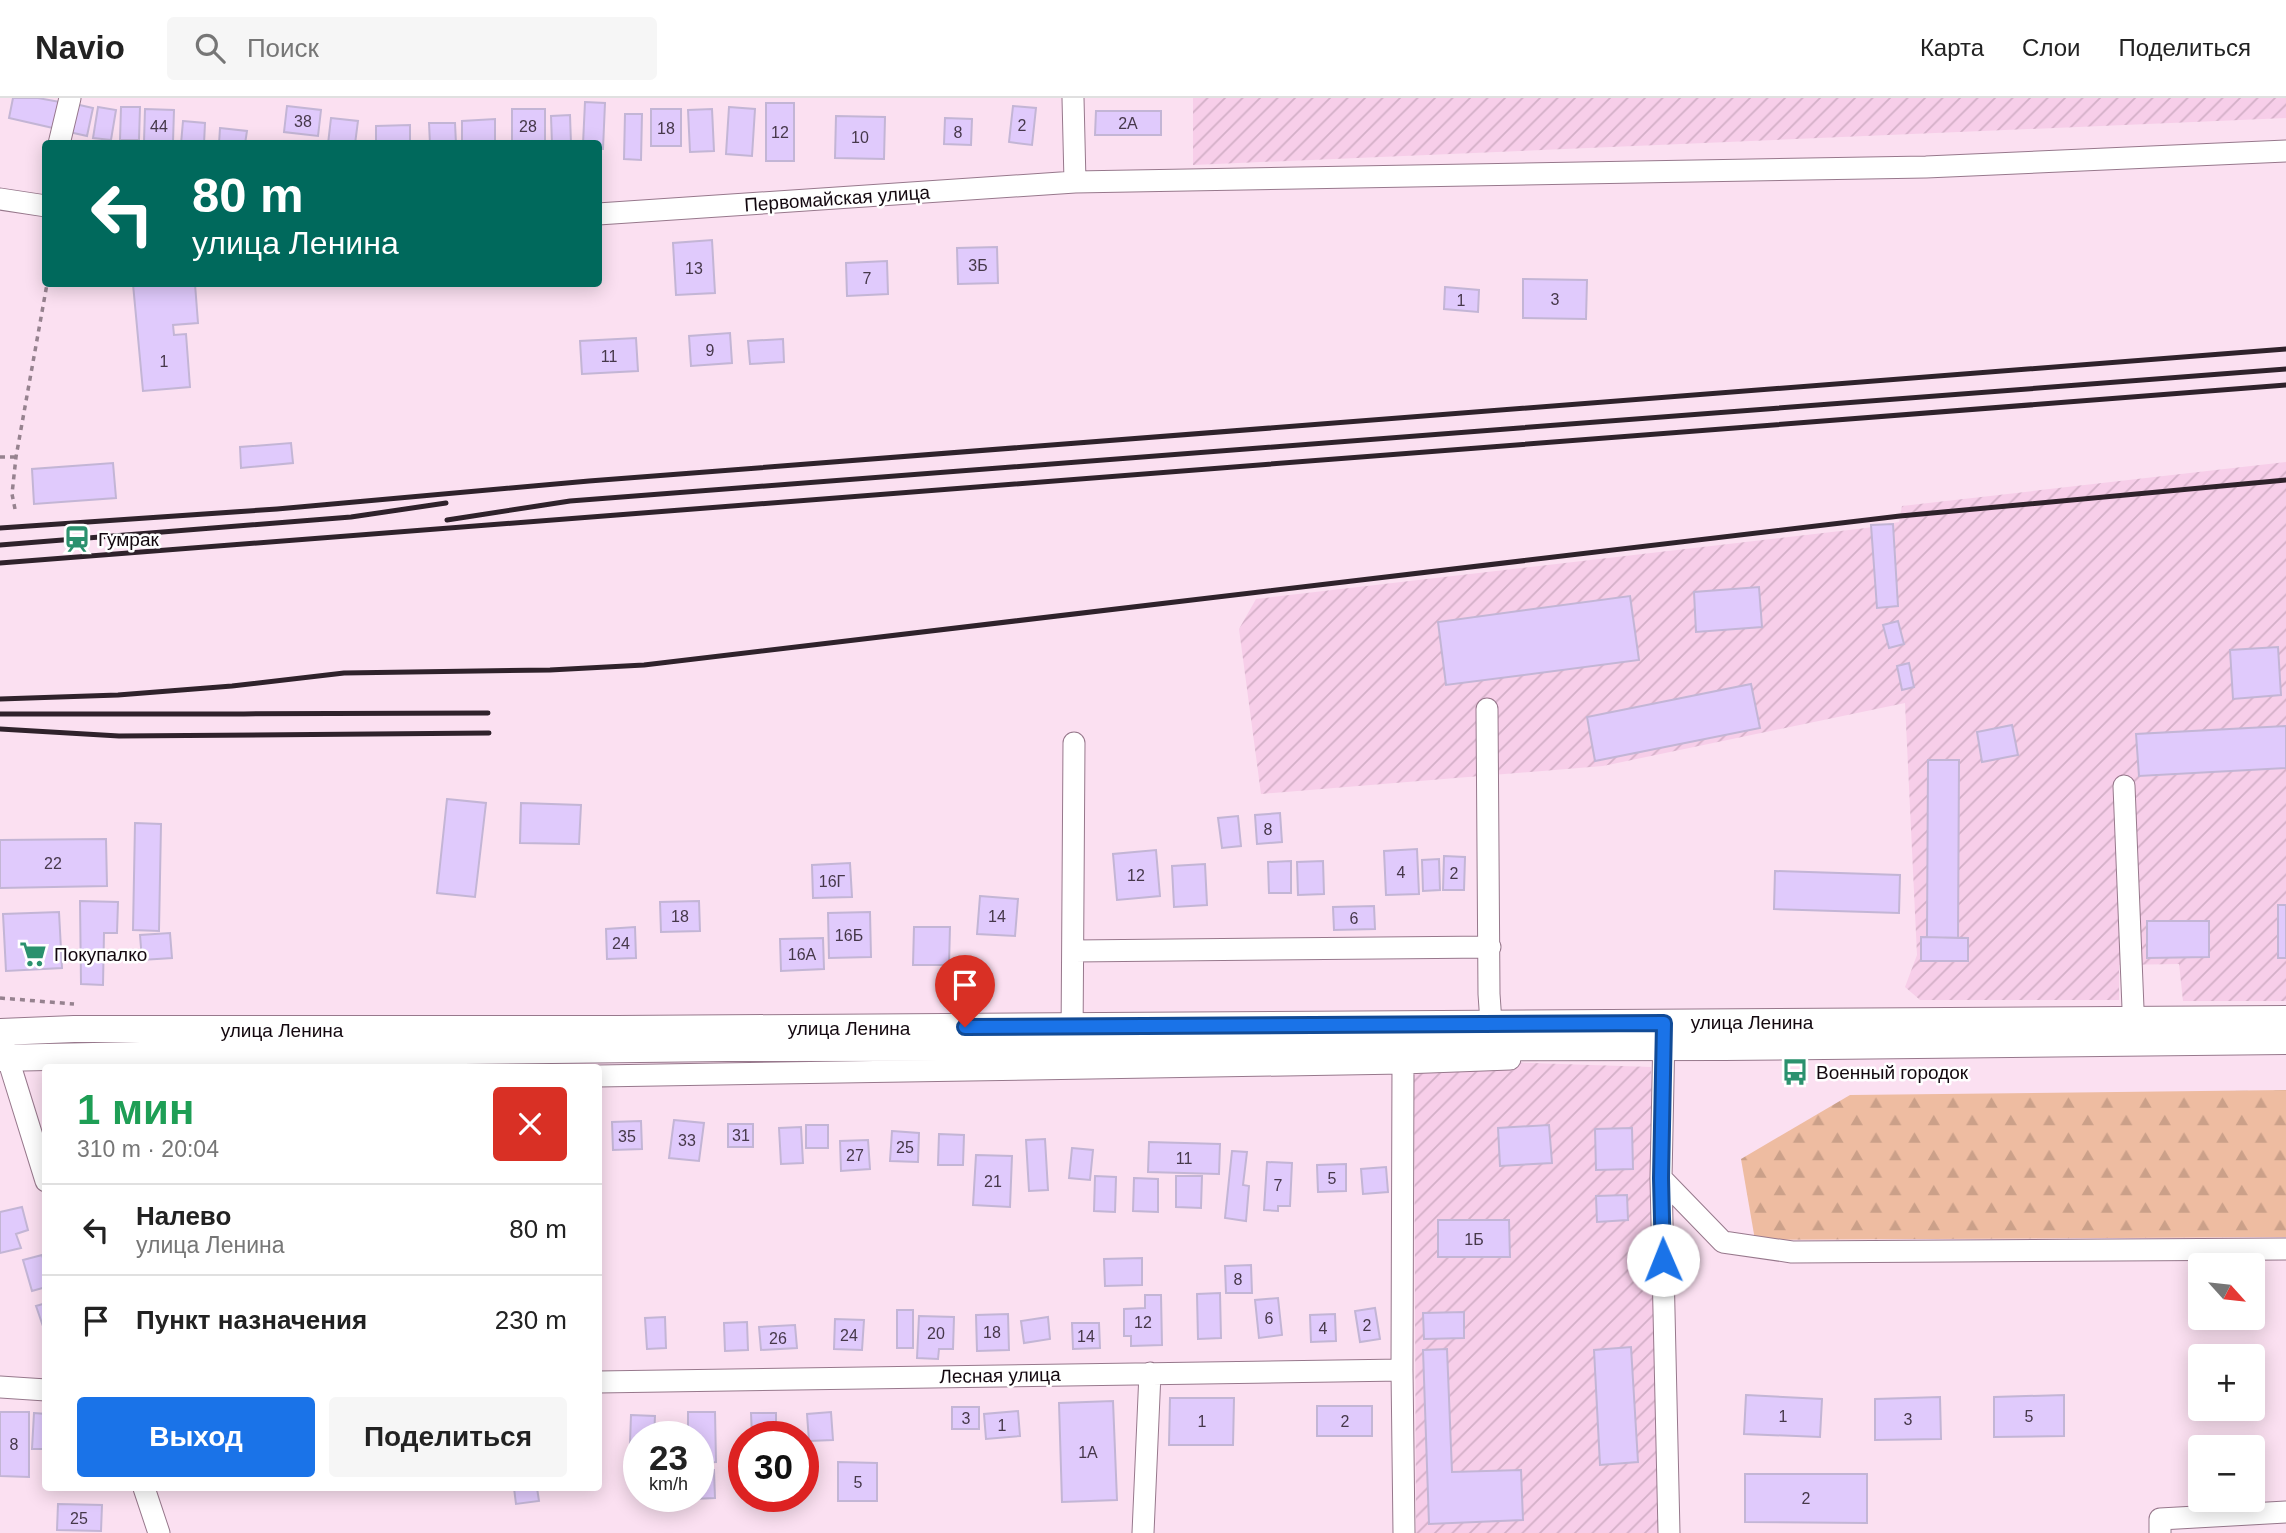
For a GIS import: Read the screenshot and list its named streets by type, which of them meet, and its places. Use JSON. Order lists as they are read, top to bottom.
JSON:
{
  "streets": {
    "main road": ["улица Ленина"],
    "street": ["Первомайская улица", "Лесная улица"]
  },
  "places": {
    "station": ["Гумрак"],
    "supermarket": ["Покупалко"],
    "bus stop": ["Военный городок"]
  },
  "house_numbers": [
    "38",
    "2А",
    "2",
    "44",
    "28",
    "18",
    "12",
    "8",
    "10",
    "3Б",
    "13",
    "7",
    "3",
    "1",
    "9",
    "11",
    "1",
    "8",
    "22",
    "4",
    "2",
    "12",
    "16Г",
    "18",
    "14",
    "6",
    "16Б",
    "24",
    "16А",
    "31",
    "35",
    "33",
    "25",
    "27",
    "11",
    "5",
    "21",
    "7",
    "1Б",
    "8",
    "6",
    "12",
    "2",
    "4",
    "18",
    "20",
    "24",
    "14",
    "26",
    "1",
    "5",
    "3",
    "3",
    "1",
    "2",
    "1",
    "8",
    "1А",
    "5",
    "2",
    "25"
  ],
  "north": "bottom right",
  "page": {
    "header": "Navio",
    "search": "Поиск",
    "nav": ["Карта", "Слои", "Поделиться"],
    "turn": ["80 m", "улица Ленина"],
    "heading": ["1 мин", "310 m · 20:04"],
    "list": [
      {
        "name": "Налево",
        "note": "улица Ленина",
        "value": "80 m"
      },
      {
        "name": "Пункт назначения",
        "value": "230 m"
      }
    ],
    "map_buttons": ["+", "−"],
    "buttons": ["Выход", "Поделиться"],
    "speed": "23 km/h",
    "limit": "30"
  }
}
